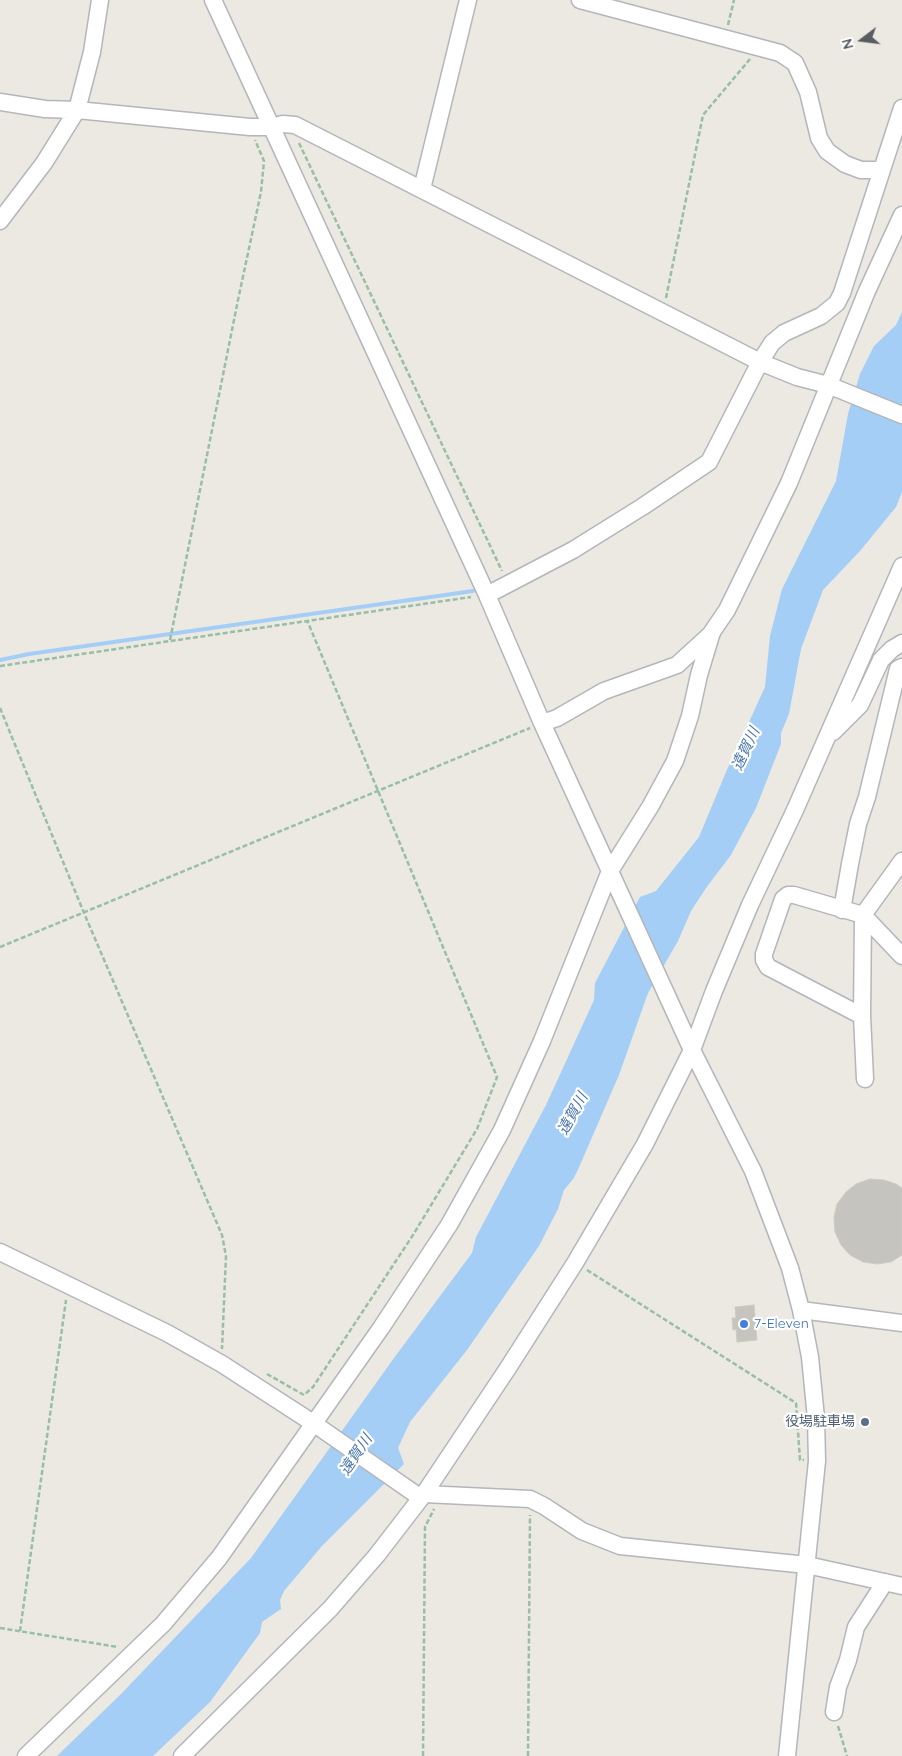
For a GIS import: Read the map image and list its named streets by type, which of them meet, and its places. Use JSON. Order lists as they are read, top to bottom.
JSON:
{
  "water": ["遠賀川"],
  "places": ["7-Eleven", "役場駐車場"],
  "north": "left"
}
